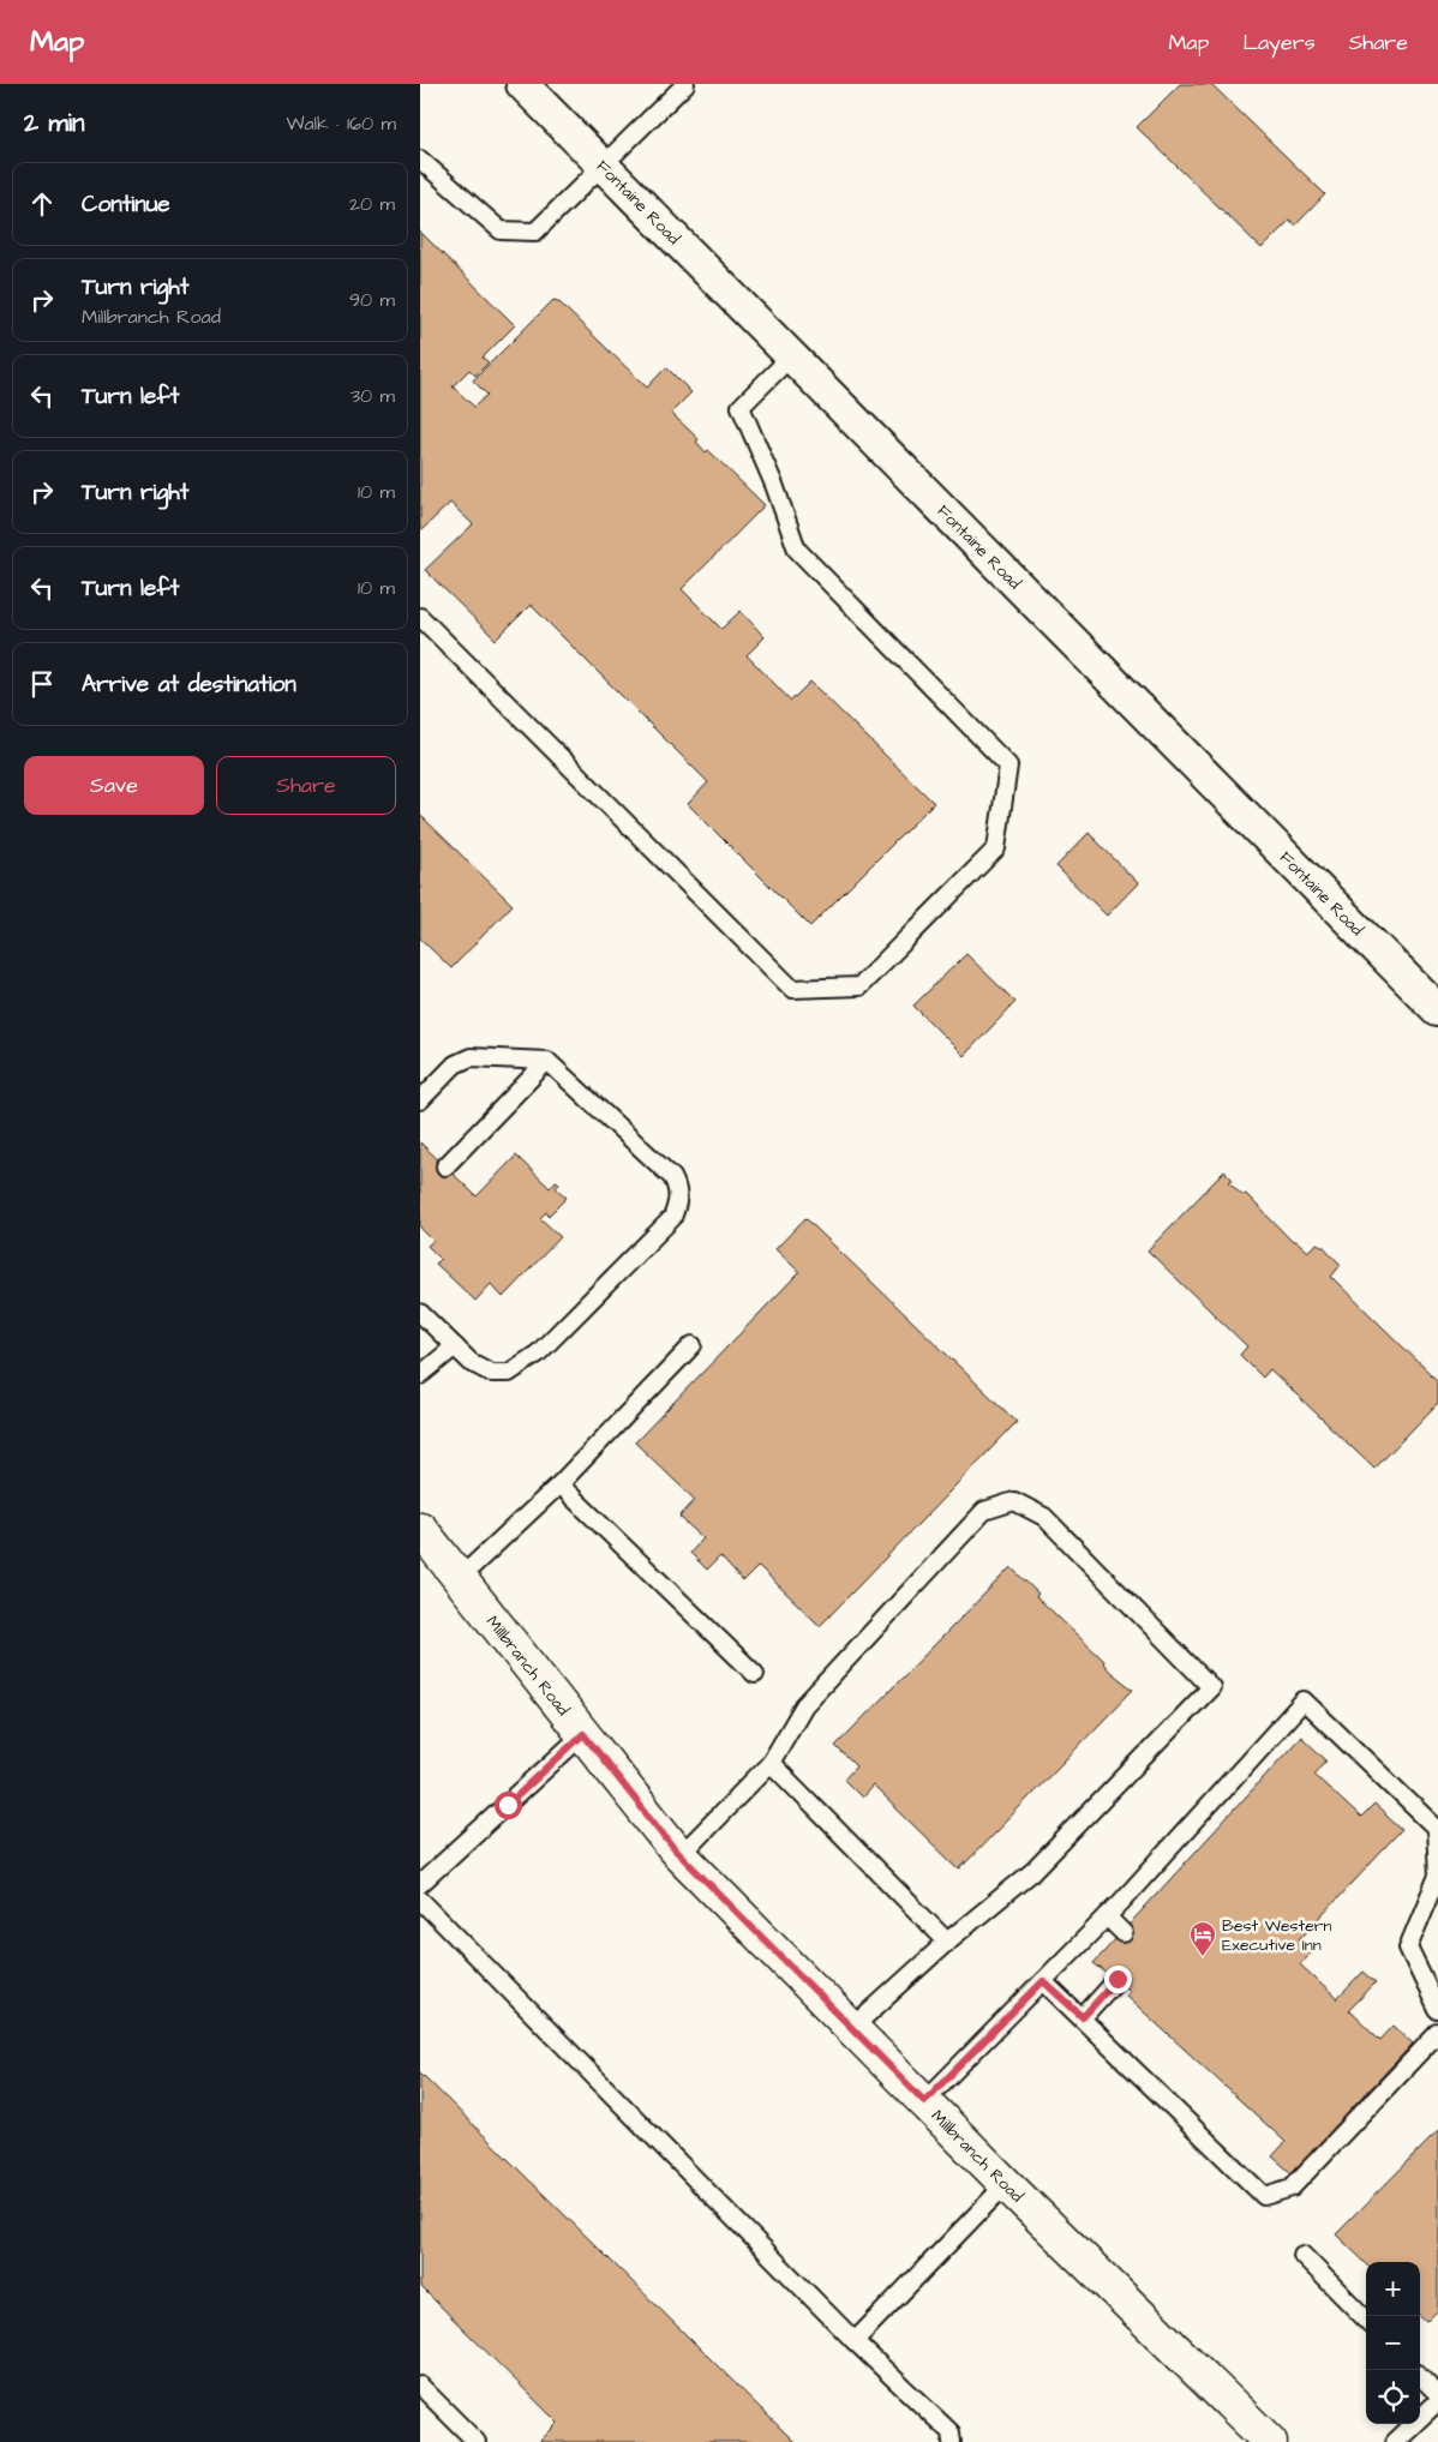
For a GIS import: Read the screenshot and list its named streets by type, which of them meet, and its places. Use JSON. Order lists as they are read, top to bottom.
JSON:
{
  "streets": {
    "main road": ["Millbranch Road"],
    "street": ["Fontaine Road"]
  },
  "places": {
    "hotel": ["Best Western Executive Inn"]
  },
  "page": {
    "header": "Map",
    "nav": ["Map", "Layers", "Share"],
    "heading": ["2 min", "Walk · 160 m"],
    "list": [
      ["Continue", "20 m"],
      ["Turn right", "Millbranch Road", "90 m"],
      ["Turn left", "30 m"],
      ["Turn right", "10 m"],
      ["Turn left", "10 m"],
      "Arrive at destination"
    ],
    "buttons": ["Save", "Share"],
    "map_buttons": ["+", "−"]
  }
}
